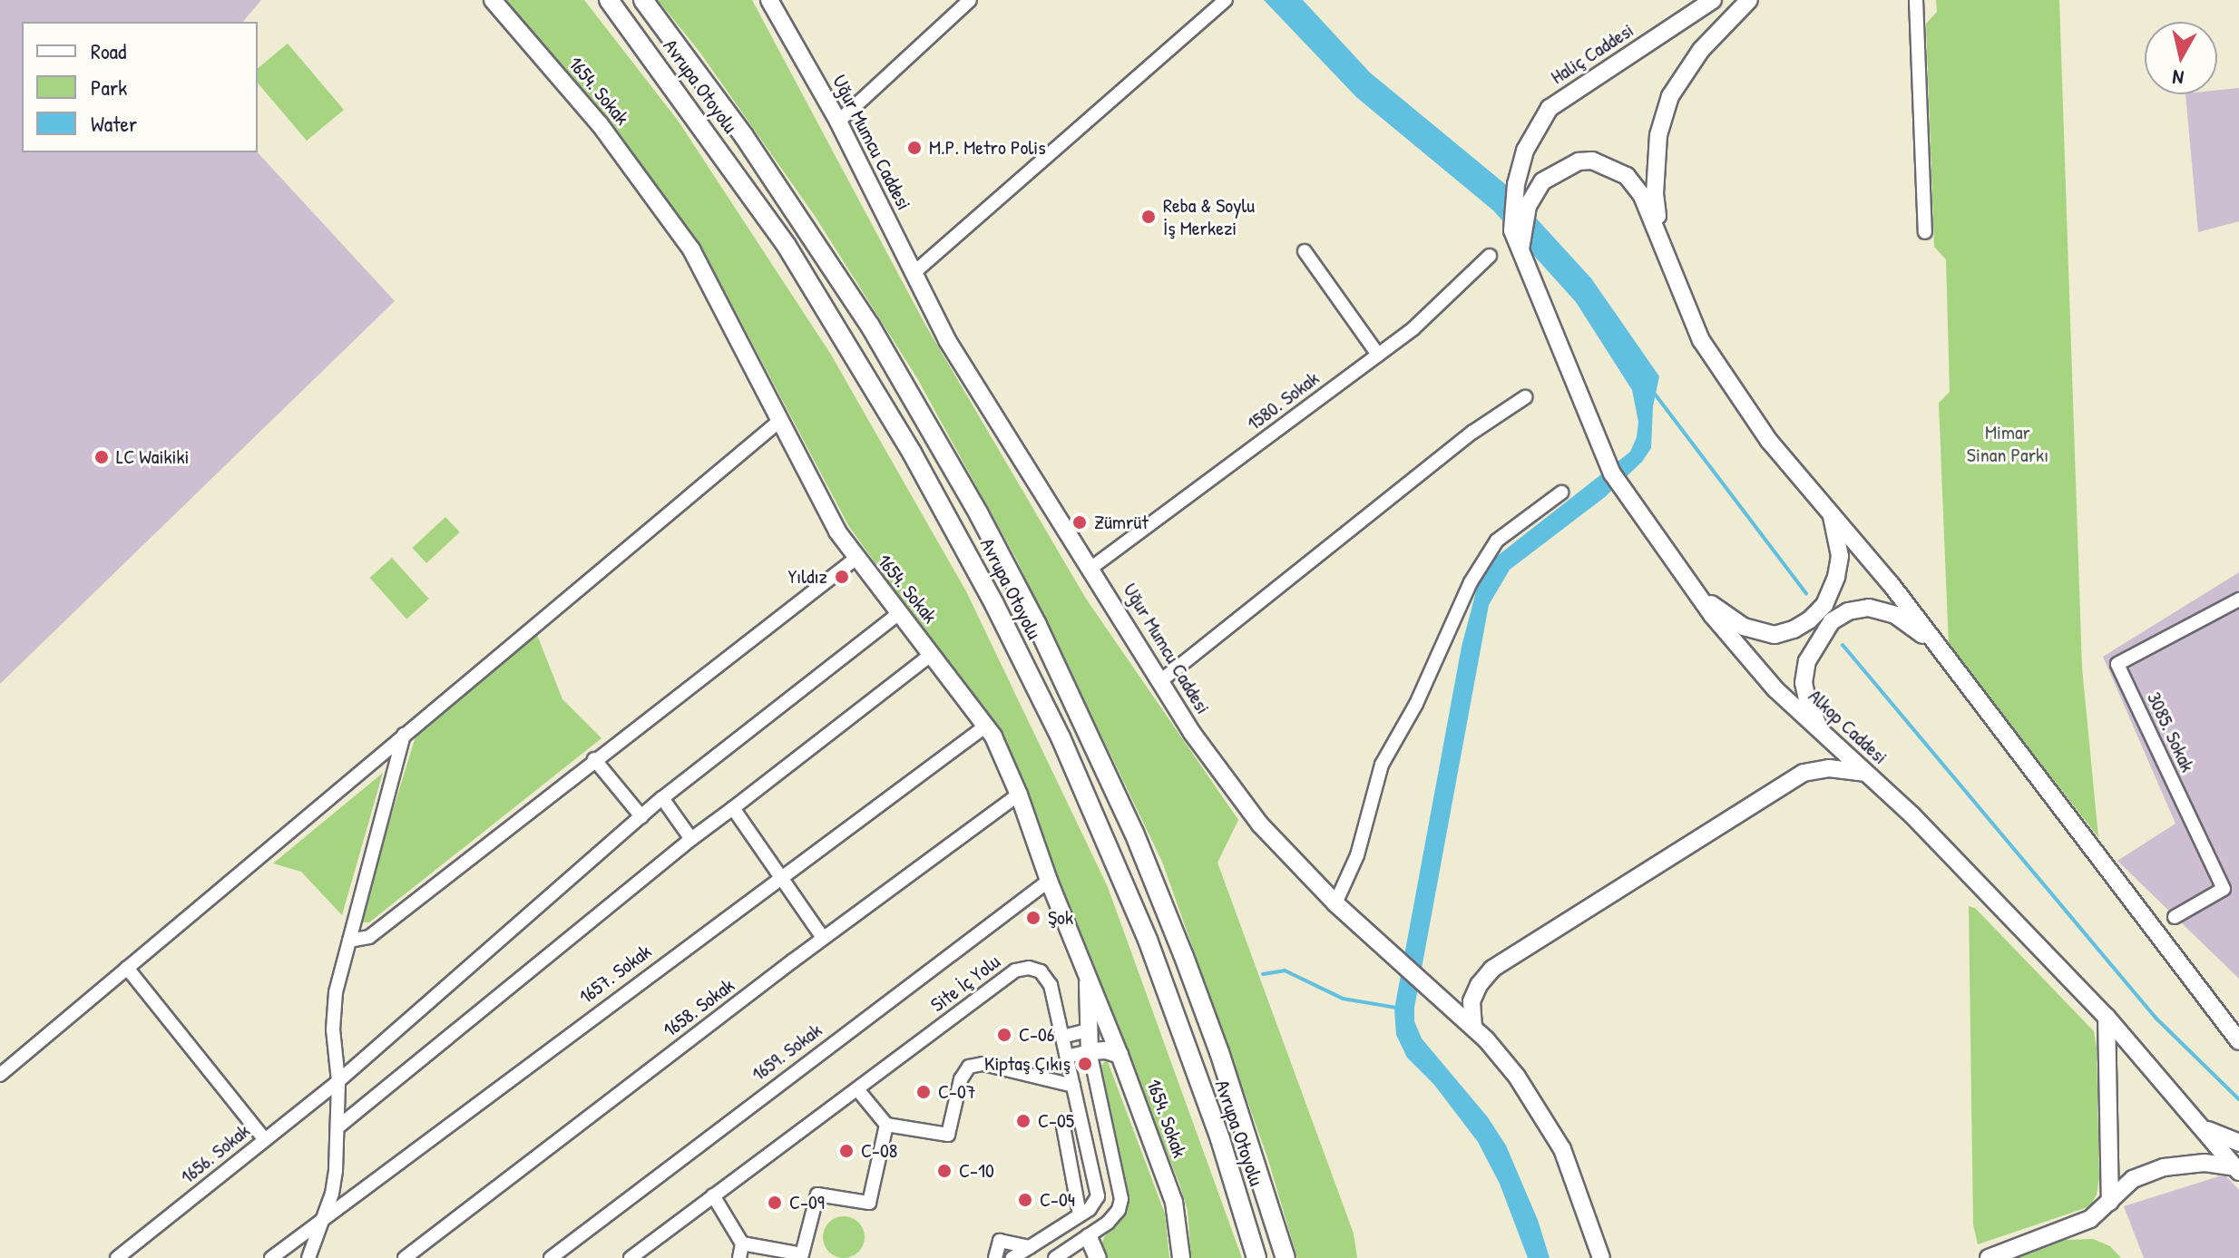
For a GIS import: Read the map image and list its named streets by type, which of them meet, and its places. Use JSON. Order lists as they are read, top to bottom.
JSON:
{
  "streets": {
    "highway": ["Avrupa Otoyolu"],
    "main road": [
      "Haliç Caddesi",
      "1654. Sokak",
      "Uğur Mumcu Caddesi",
      "Alkop Caddesi"
    ],
    "street": [
      "1580. Sokak",
      "3085. Sokak",
      "1657. Sokak",
      "Site İç Yolu",
      "1658. Sokak",
      "1659. Sokak",
      "1656. Sokak"
    ]
  },
  "crossings": [
    ["Haliç Caddesi", "Alkop Caddesi"],
    ["1654. Sokak", "1657. Sokak"],
    ["1654. Sokak", "1658. Sokak"],
    ["1654. Sokak", "1659. Sokak"],
    ["1654. Sokak", "1656. Sokak"],
    ["Uğur Mumcu Caddesi", "1580. Sokak"]
  ],
  "parks": ["Mimar Sinan Parkı"],
  "places": [
    "M.P. Metro Polis",
    "Reba & Soylu İş Merkezi",
    "LC Waikiki",
    "Zümrüt",
    "Yıldız",
    "Şok",
    "C-06",
    "Kiptaş Çıkış",
    "C-07",
    "C-05",
    "C-08",
    "C-10",
    "C-04",
    "C-09"
  ],
  "legend": ["Road", "Park", "Water"],
  "north": "bottom"
}
